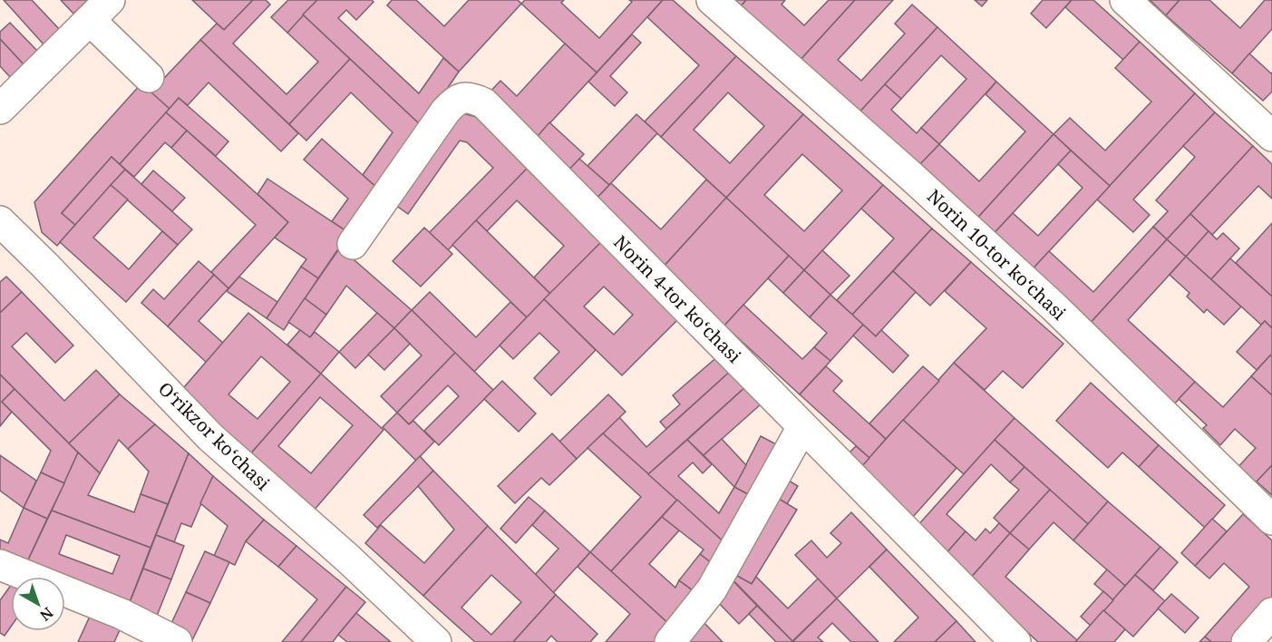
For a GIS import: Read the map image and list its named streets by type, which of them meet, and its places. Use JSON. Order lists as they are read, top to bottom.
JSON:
{
  "streets": {
    "street": ["Norin 10-tor koʻchasi", "Norin 4-tor koʻchasi", "Oʻrikzor koʻchasi"]
  },
  "north": "bottom right"
}
